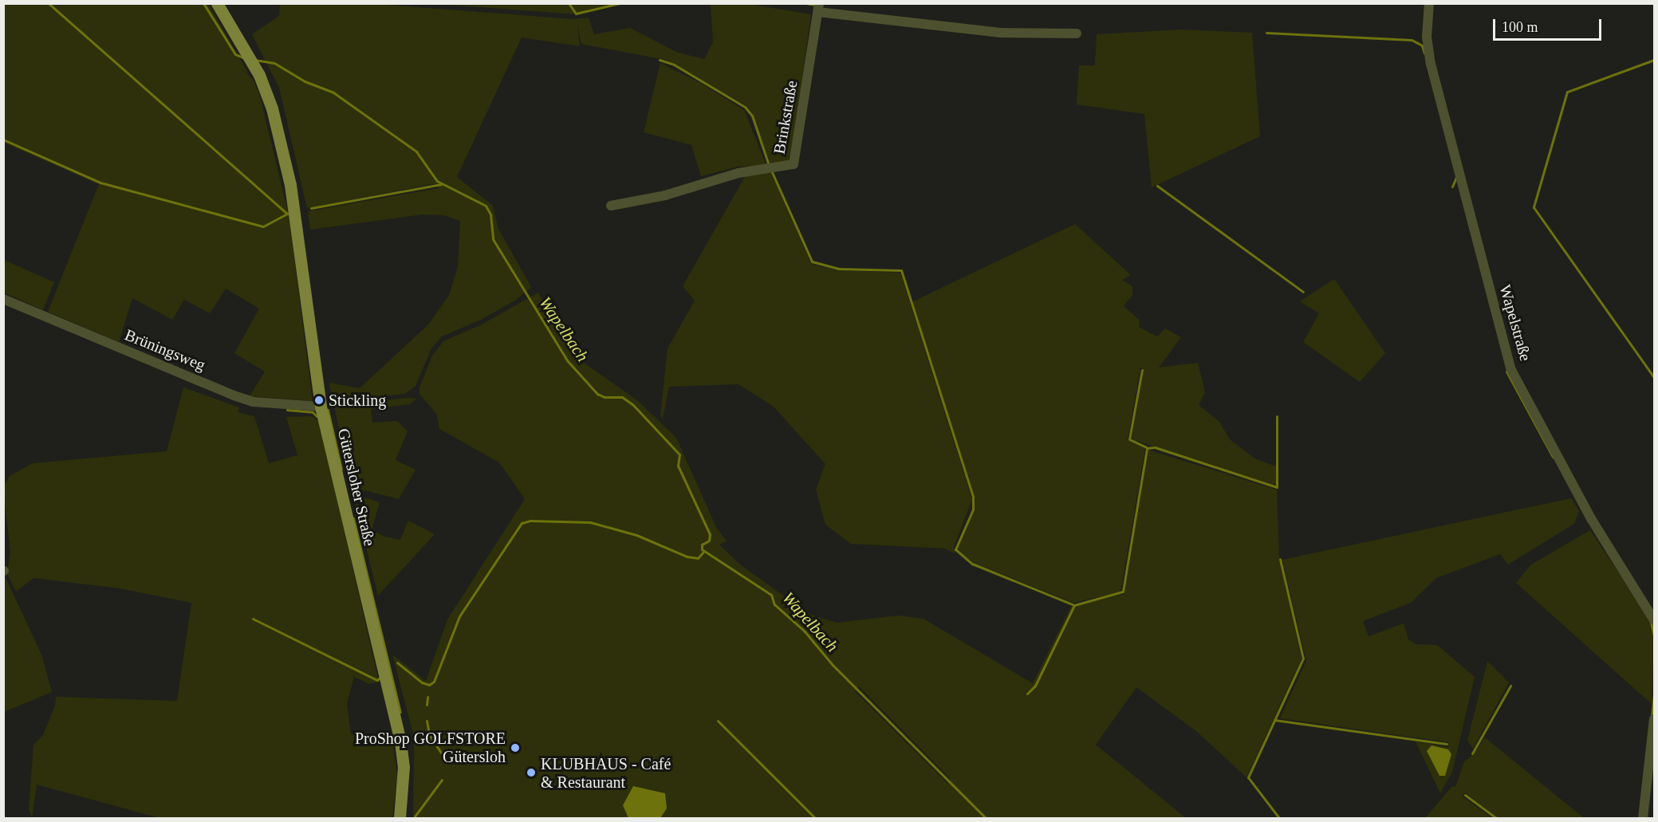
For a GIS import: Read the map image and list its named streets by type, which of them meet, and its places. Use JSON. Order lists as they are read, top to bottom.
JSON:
{
  "streets": {
    "main road": ["Gütersloher Straße"],
    "street": ["Brinkstraße", "Wapelstraße", "Brüningsweg"]
  },
  "crossings": [
    ["Brüningsweg", "Gütersloher Straße"]
  ],
  "water": ["Wapelbach"],
  "places": ["Stickling", "ProShop GOLFSTORE Gütersloh", "KLUBHAUS - Café & Restaurant"],
  "scale_bar": "100 m"
}
